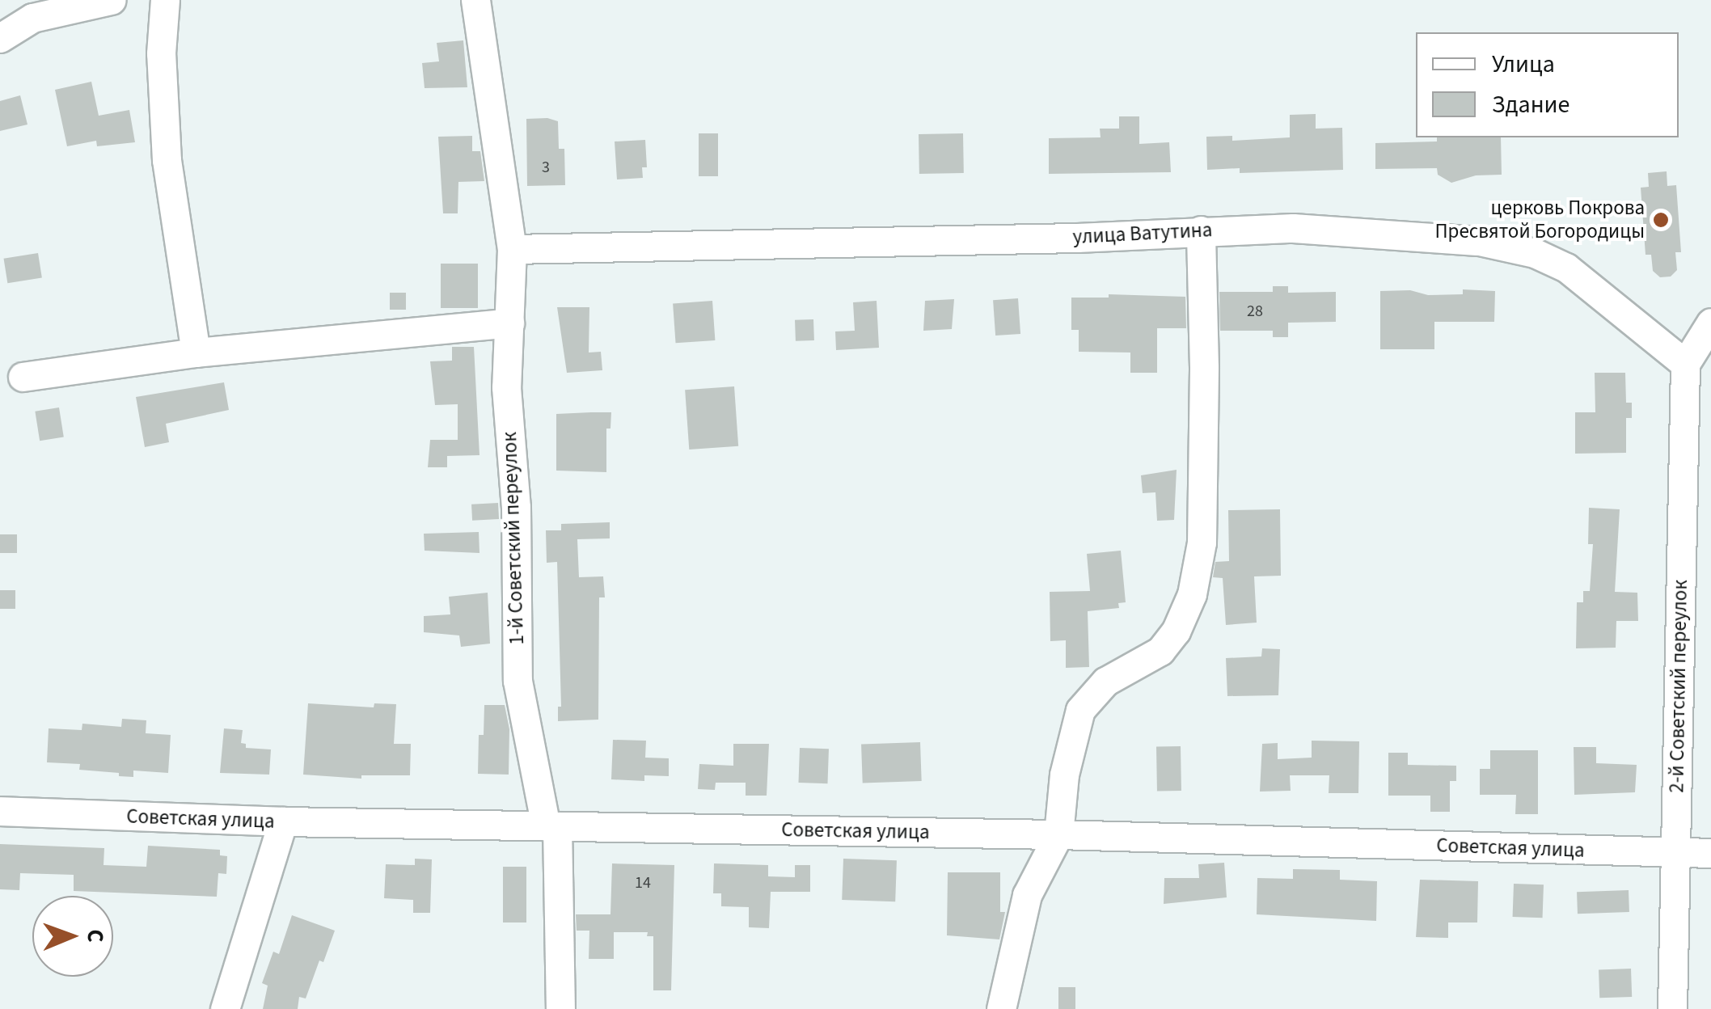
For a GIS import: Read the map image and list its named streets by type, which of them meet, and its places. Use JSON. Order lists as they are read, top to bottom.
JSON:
{
  "streets": {
    "street": [
      "улица Ватутина",
      "1-й Советский переулок",
      "2-й Советский переулок",
      "Советская улица"
    ]
  },
  "crossings": [
    ["улица Ватутина", "1-й Советский переулок"],
    ["улица Ватутина", "2-й Советский переулок"],
    ["1-й Советский переулок", "Советская улица"],
    ["2-й Советский переулок", "Советская улица"]
  ],
  "places": ["церковь Покрова Пресвятой Богородицы"],
  "house_numbers": ["3", "28", "14"],
  "legend": ["Улица", "Здание"],
  "north": "right"
}
